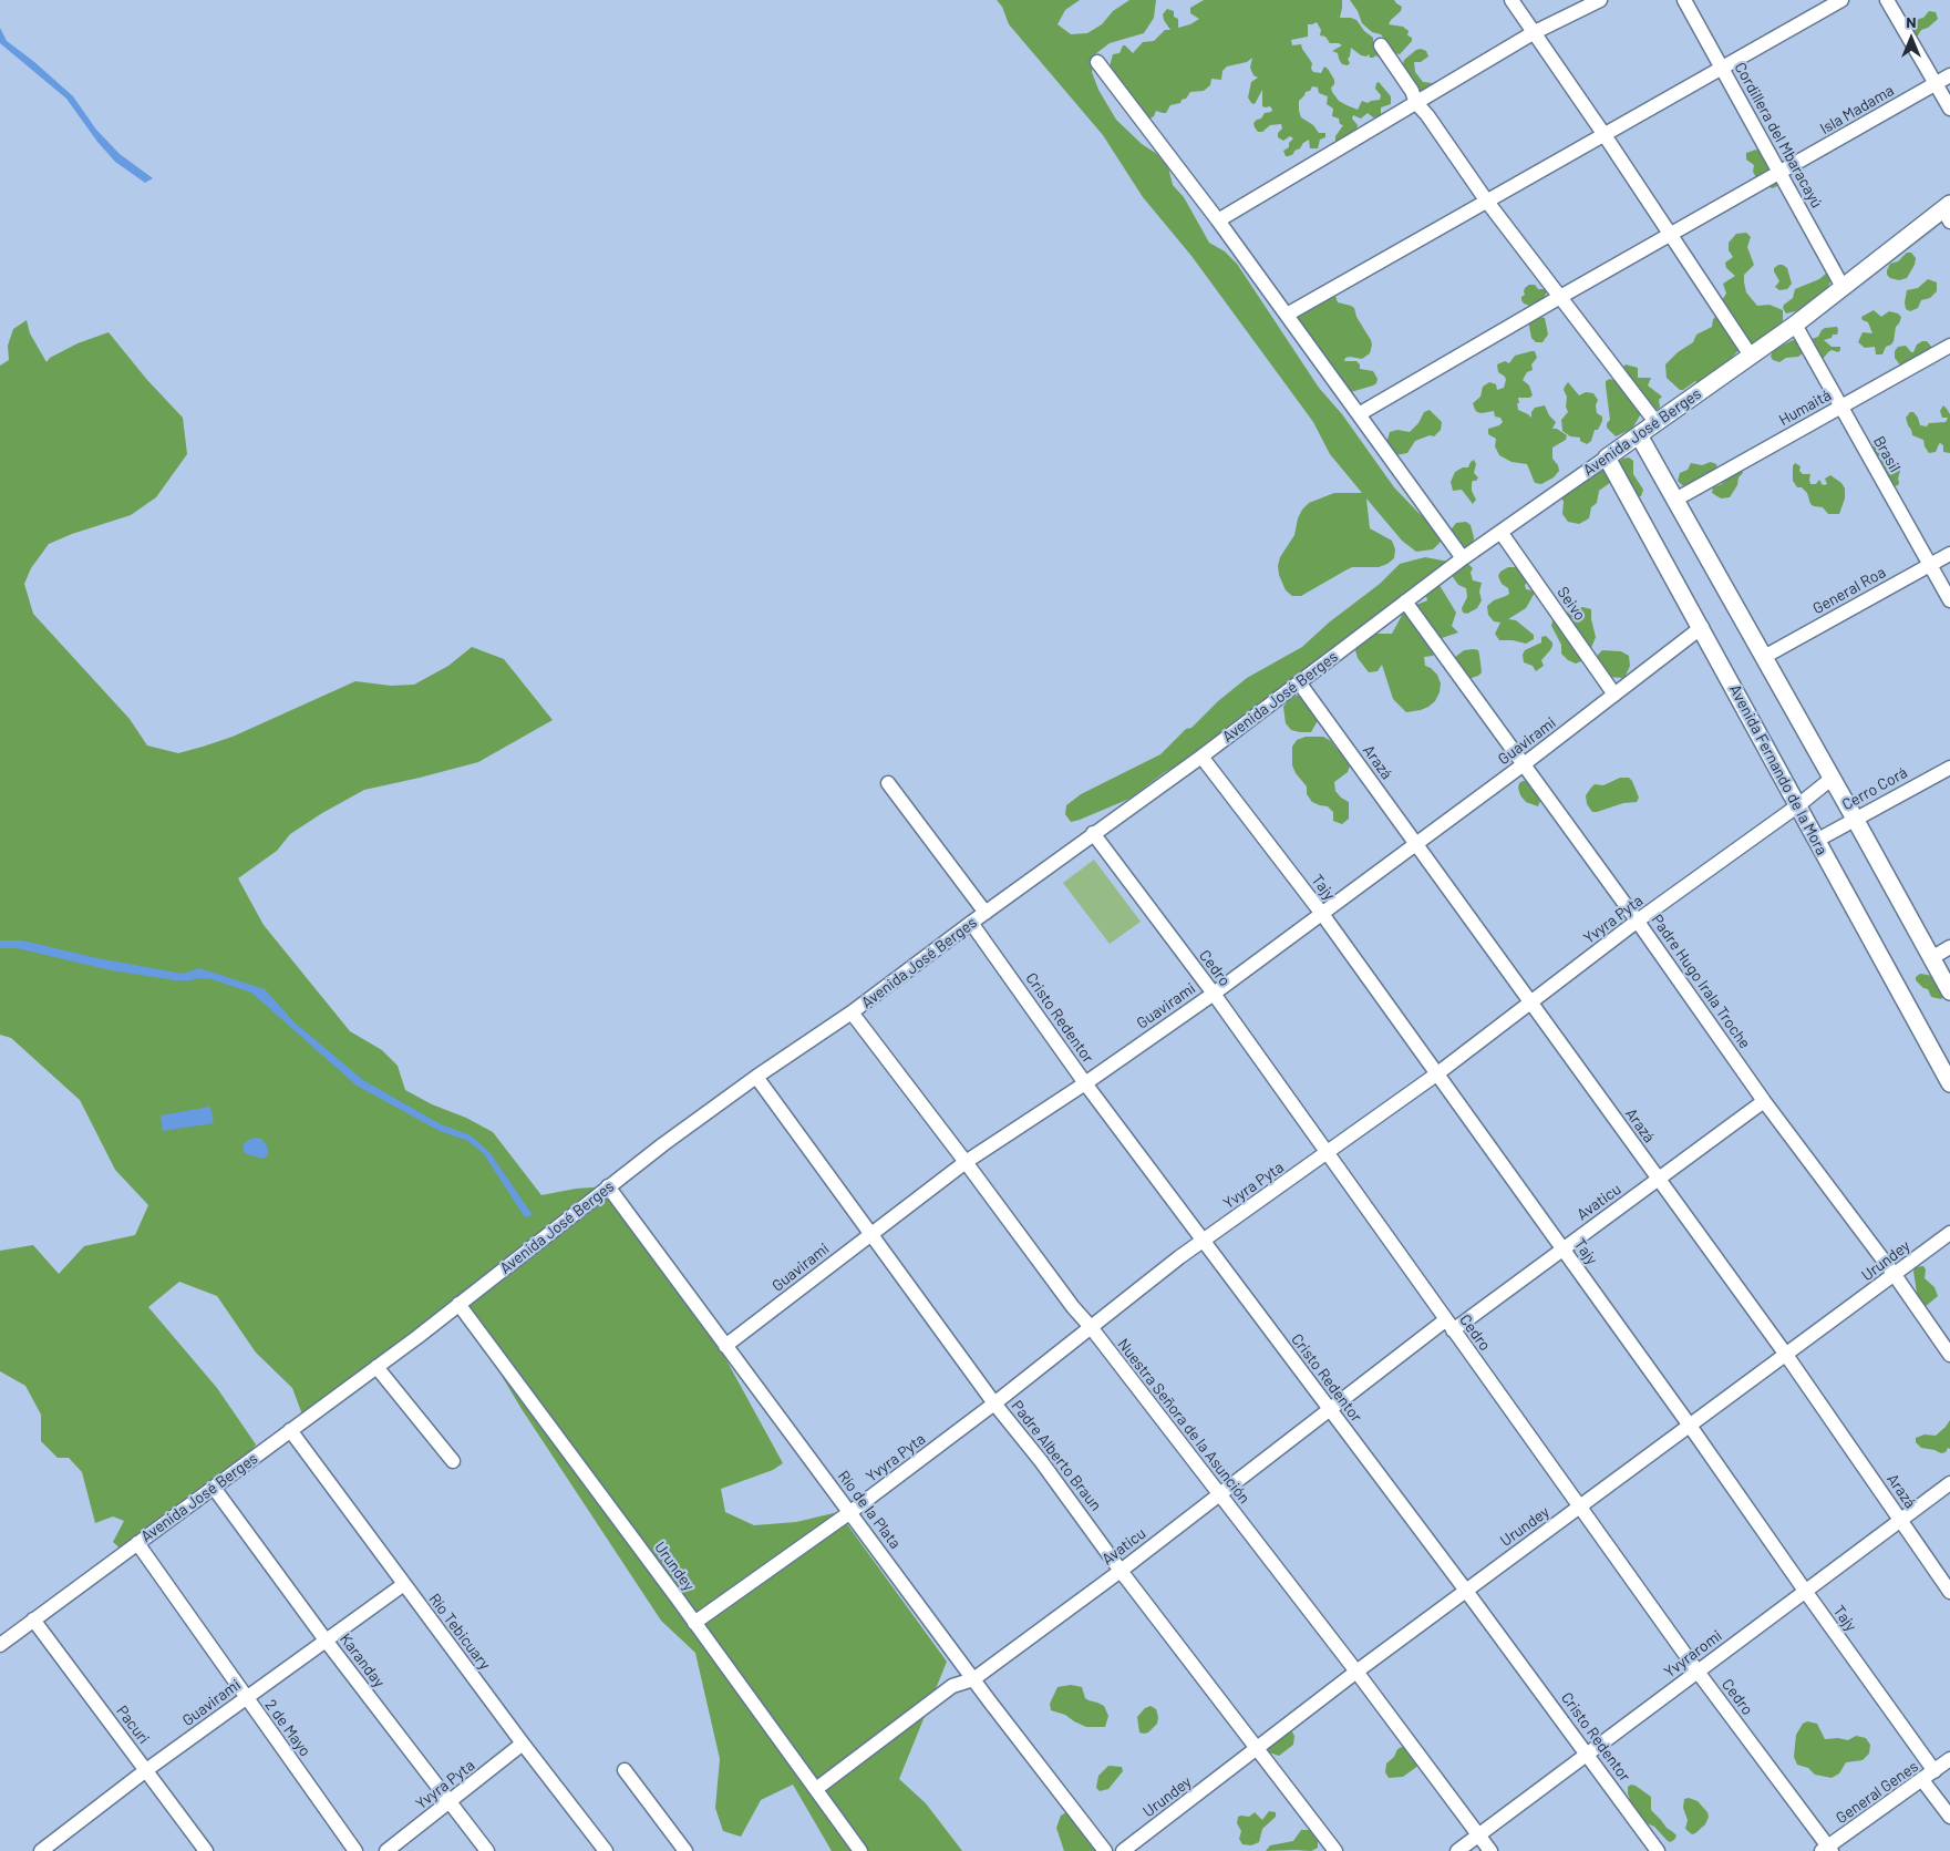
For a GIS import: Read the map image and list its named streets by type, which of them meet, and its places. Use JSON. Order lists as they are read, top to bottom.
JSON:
{
  "streets": {
    "main road": ["Avenida José Berges", "Avenida Fernando de la Mora"],
    "street": [
      "Isla Madama",
      "Cordillera del Mbaracayú",
      "Humaitá",
      "Brasil",
      "General Roa",
      "Seivo",
      "Guavirami",
      "Arazá",
      "Cerro Corá",
      "Tajy",
      "Yvyra Pyta",
      "Cedro",
      "Padre Hugo Irala Troche",
      "Cristo Redentor",
      "Avaticu",
      "Urundey",
      "Nuestra Señora de la Asunción",
      "Padre Alberto Braun",
      "Río de la Plata",
      "Río Tebicuary",
      "Yvyraromi",
      "Karanday",
      "Pacuri",
      "2 de Mayo",
      "General Genes"
    ]
  },
  "crossings": [
    ["Isla Madama", "Cordillera del Mbaracayú"],
    ["Cordillera del Mbaracayú", "Avenida José Berges"],
    ["Humaitá", "Brasil"],
    ["Avenida José Berges", "Brasil"],
    ["Avenida José Berges", "Seivo"],
    ["Avenida José Berges", "Arazá"],
    ["Avenida José Berges", "Avenida Fernando de la Mora"],
    ["Avenida José Berges", "Tajy"],
    ["Avenida José Berges", "Cedro"],
    ["Avenida José Berges", "Padre Hugo Irala Troche"],
    ["Avenida José Berges", "Cristo Redentor"],
    ["Avenida José Berges", "Urundey"],
    ["Avenida José Berges", "Nuestra Señora de la Asunción"],
    ["Avenida José Berges", "Padre Alberto Braun"],
    ["Avenida José Berges", "Río de la Plata"],
    ["Avenida José Berges", "Río Tebicuary"],
    ["Avenida José Berges", "Karanday"],
    ["Avenida José Berges", "Pacuri"],
    ["Avenida José Berges", "2 de Mayo"],
    ["Brasil", "General Roa"],
    ["Seivo", "Guavirami"],
    ["Guavirami", "Arazá"],
    ["Guavirami", "Avenida Fernando de la Mora"],
    ["Guavirami", "Tajy"],
    ["Guavirami", "Cedro"],
    ["Guavirami", "Padre Hugo Irala Troche"],
    ["Guavirami", "Cristo Redentor"],
    ["Guavirami", "Nuestra Señora de la Asunción"],
    ["Guavirami", "Padre Alberto Braun"],
    ["Guavirami", "Río de la Plata"],
    ["Guavirami", "Río Tebicuary"],
    ["Guavirami", "Karanday"],
    ["Guavirami", "Pacuri"],
    ["Guavirami", "2 de Mayo"],
    ["Arazá", "Yvyra Pyta"],
    ["Arazá", "Avaticu"],
    ["Arazá", "Urundey"],
    ["Arazá", "Yvyraromi"],
    ["Avenida Fernando de la Mora", "Cerro Corá"],
    ["Avenida Fernando de la Mora", "Yvyra Pyta"],
    ["Tajy", "Yvyra Pyta"],
    ["Tajy", "Avaticu"],
    ["Tajy", "Urundey"],
    ["Tajy", "Yvyraromi"],
    ["Tajy", "General Genes"],
    ["Yvyra Pyta", "Cedro"],
    ["Yvyra Pyta", "Padre Hugo Irala Troche"],
    ["Yvyra Pyta", "Cristo Redentor"],
    ["Yvyra Pyta", "Urundey"],
    ["Yvyra Pyta", "Nuestra Señora de la Asunción"],
    ["Yvyra Pyta", "Padre Alberto Braun"],
    ["Yvyra Pyta", "Río de la Plata"],
    ["Yvyra Pyta", "Río Tebicuary"],
    ["Yvyra Pyta", "Karanday"],
    ["Cedro", "Avaticu"],
    ["Cedro", "Urundey"],
    ["Cedro", "Yvyraromi"],
    ["Cedro", "General Genes"],
    ["Padre Hugo Irala Troche", "Avaticu"],
    ["Padre Hugo Irala Troche", "Urundey"],
    ["Cristo Redentor", "Avaticu"],
    ["Cristo Redentor", "Urundey"],
    ["Cristo Redentor", "Yvyraromi"],
    ["Avaticu", "Urundey"],
    ["Avaticu", "Nuestra Señora de la Asunción"],
    ["Avaticu", "Padre Alberto Braun"],
    ["Avaticu", "Río de la Plata"],
    ["Urundey", "Nuestra Señora de la Asunción"],
    ["Urundey", "Padre Alberto Braun"],
    ["Nuestra Señora de la Asunción", "Yvyraromi"]
  ],
  "north": "top"
}
